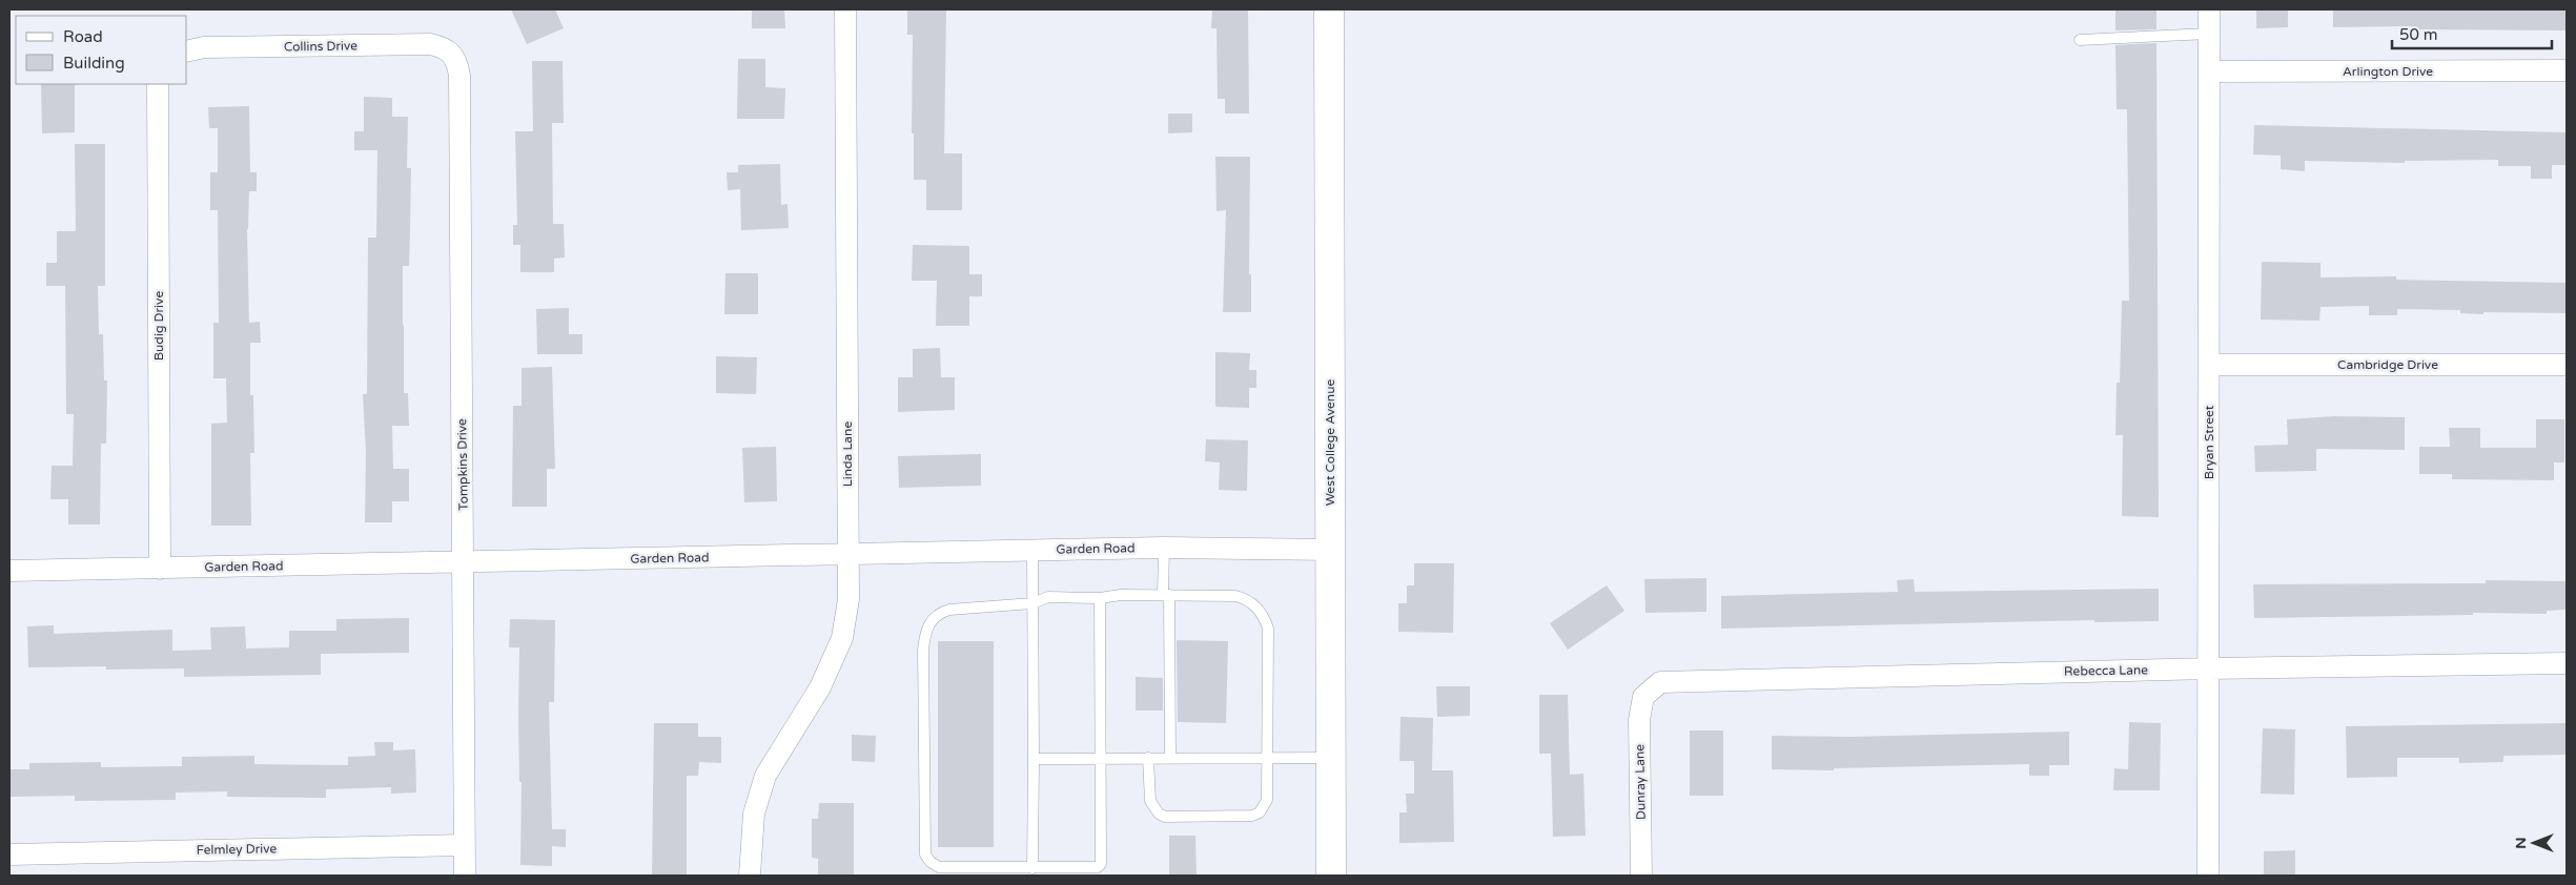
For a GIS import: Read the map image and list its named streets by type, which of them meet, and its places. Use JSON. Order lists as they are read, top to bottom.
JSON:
{
  "streets": {
    "main road": ["West College Avenue"],
    "street": [
      "Collins Drive",
      "Arlington Drive",
      "Budig Drive",
      "Cambridge Drive",
      "Bryan Street",
      "Linda Lane",
      "Tompkins Drive",
      "Garden Road",
      "Rebecca Lane",
      "Dunray Lane",
      "Felmley Drive"
    ]
  },
  "crossings": [
    ["Collins Drive", "Tompkins Drive"],
    ["Arlington Drive", "Bryan Street"],
    ["Budig Drive", "Garden Road"],
    ["Cambridge Drive", "Bryan Street"],
    ["West College Avenue", "Garden Road"],
    ["Bryan Street", "Rebecca Lane"],
    ["Linda Lane", "Garden Road"],
    ["Tompkins Drive", "Garden Road"],
    ["Tompkins Drive", "Felmley Drive"],
    ["Rebecca Lane", "Dunray Lane"]
  ],
  "legend": ["Road", "Building"],
  "scale_bar": "50 m",
  "north": "left"
}
